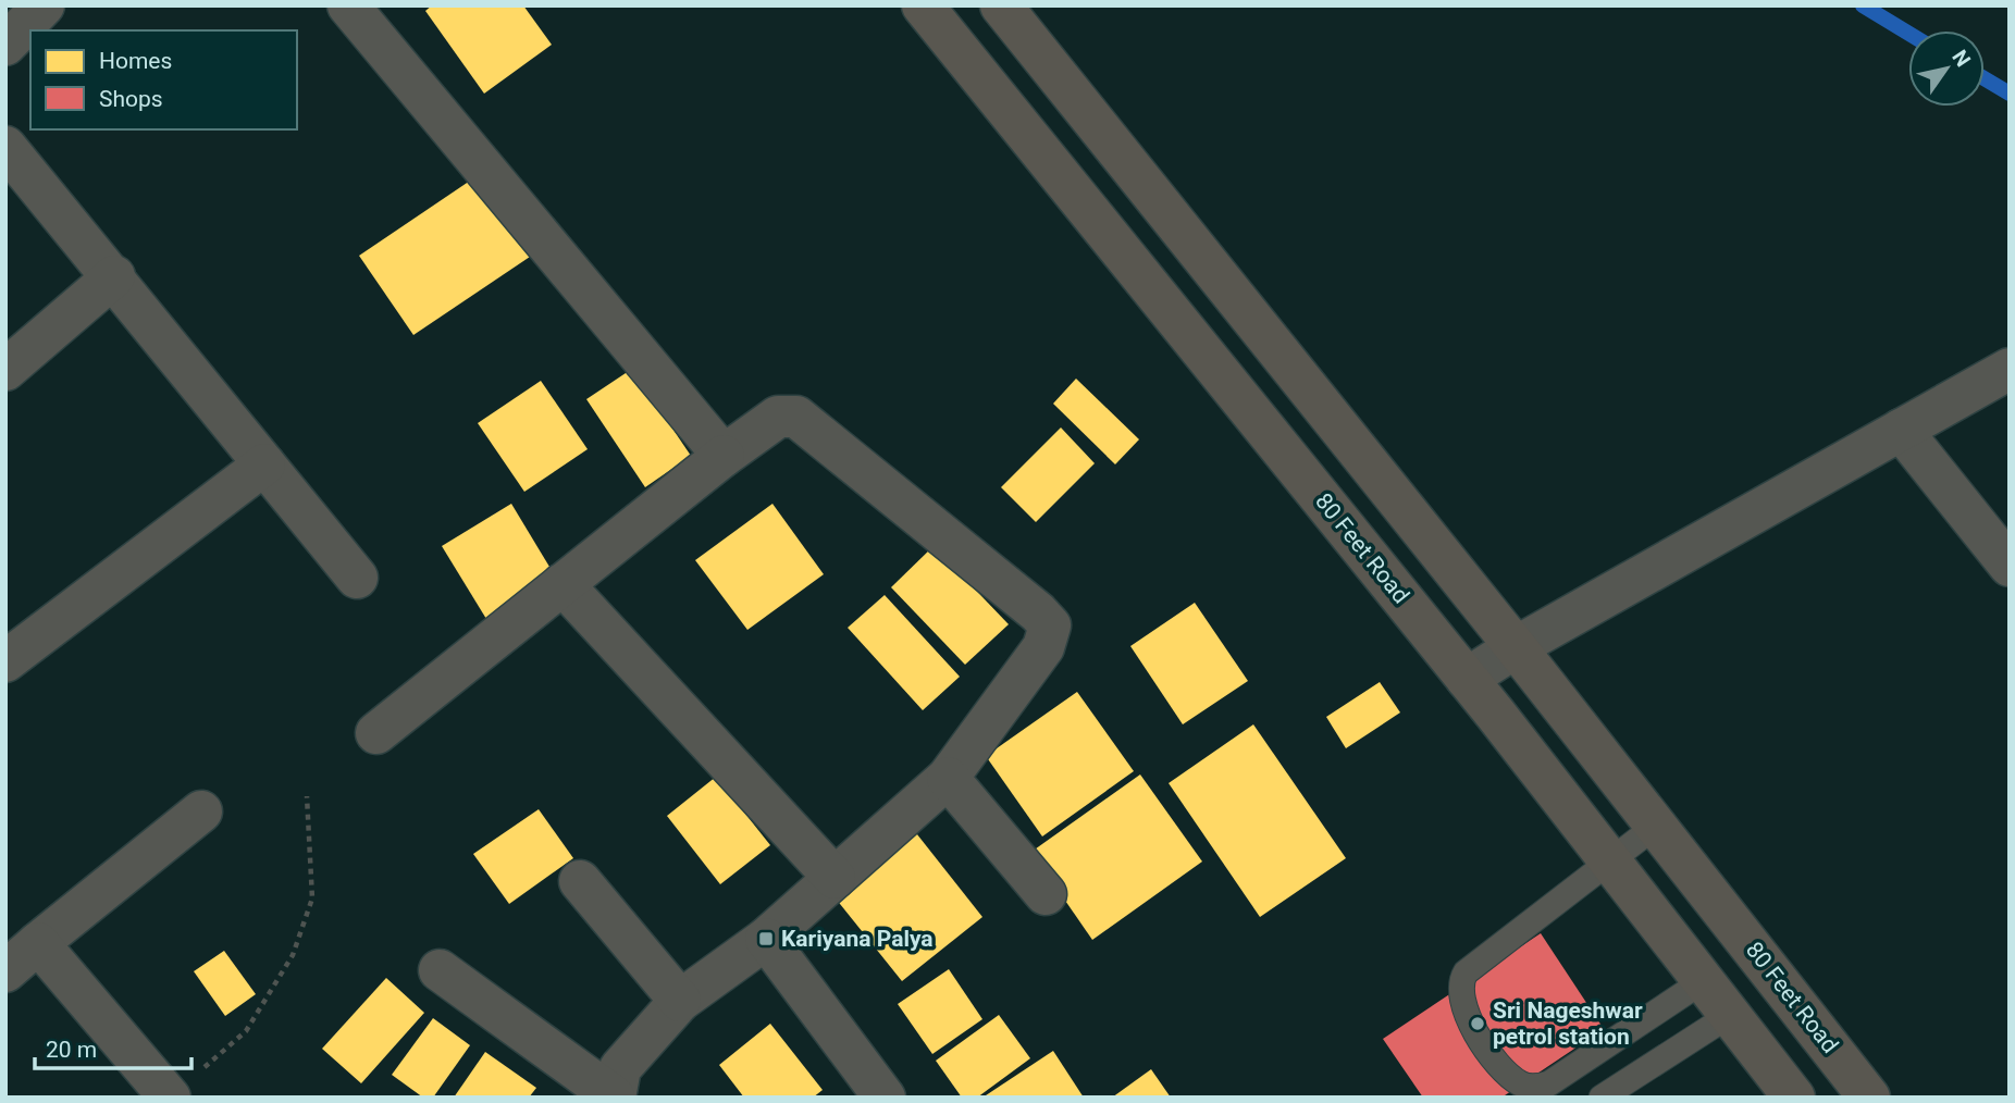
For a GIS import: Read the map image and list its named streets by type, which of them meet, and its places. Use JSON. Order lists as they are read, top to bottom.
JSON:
{
  "streets": {
    "main road": ["80 Feet Road"]
  },
  "places": {
    "transit": ["Kariyana Palya"],
    "other": ["Sri Nageshwar petrol station"]
  },
  "legend": ["Homes", "Shops"],
  "scale_bar": "20 m",
  "north": "top right"
}
